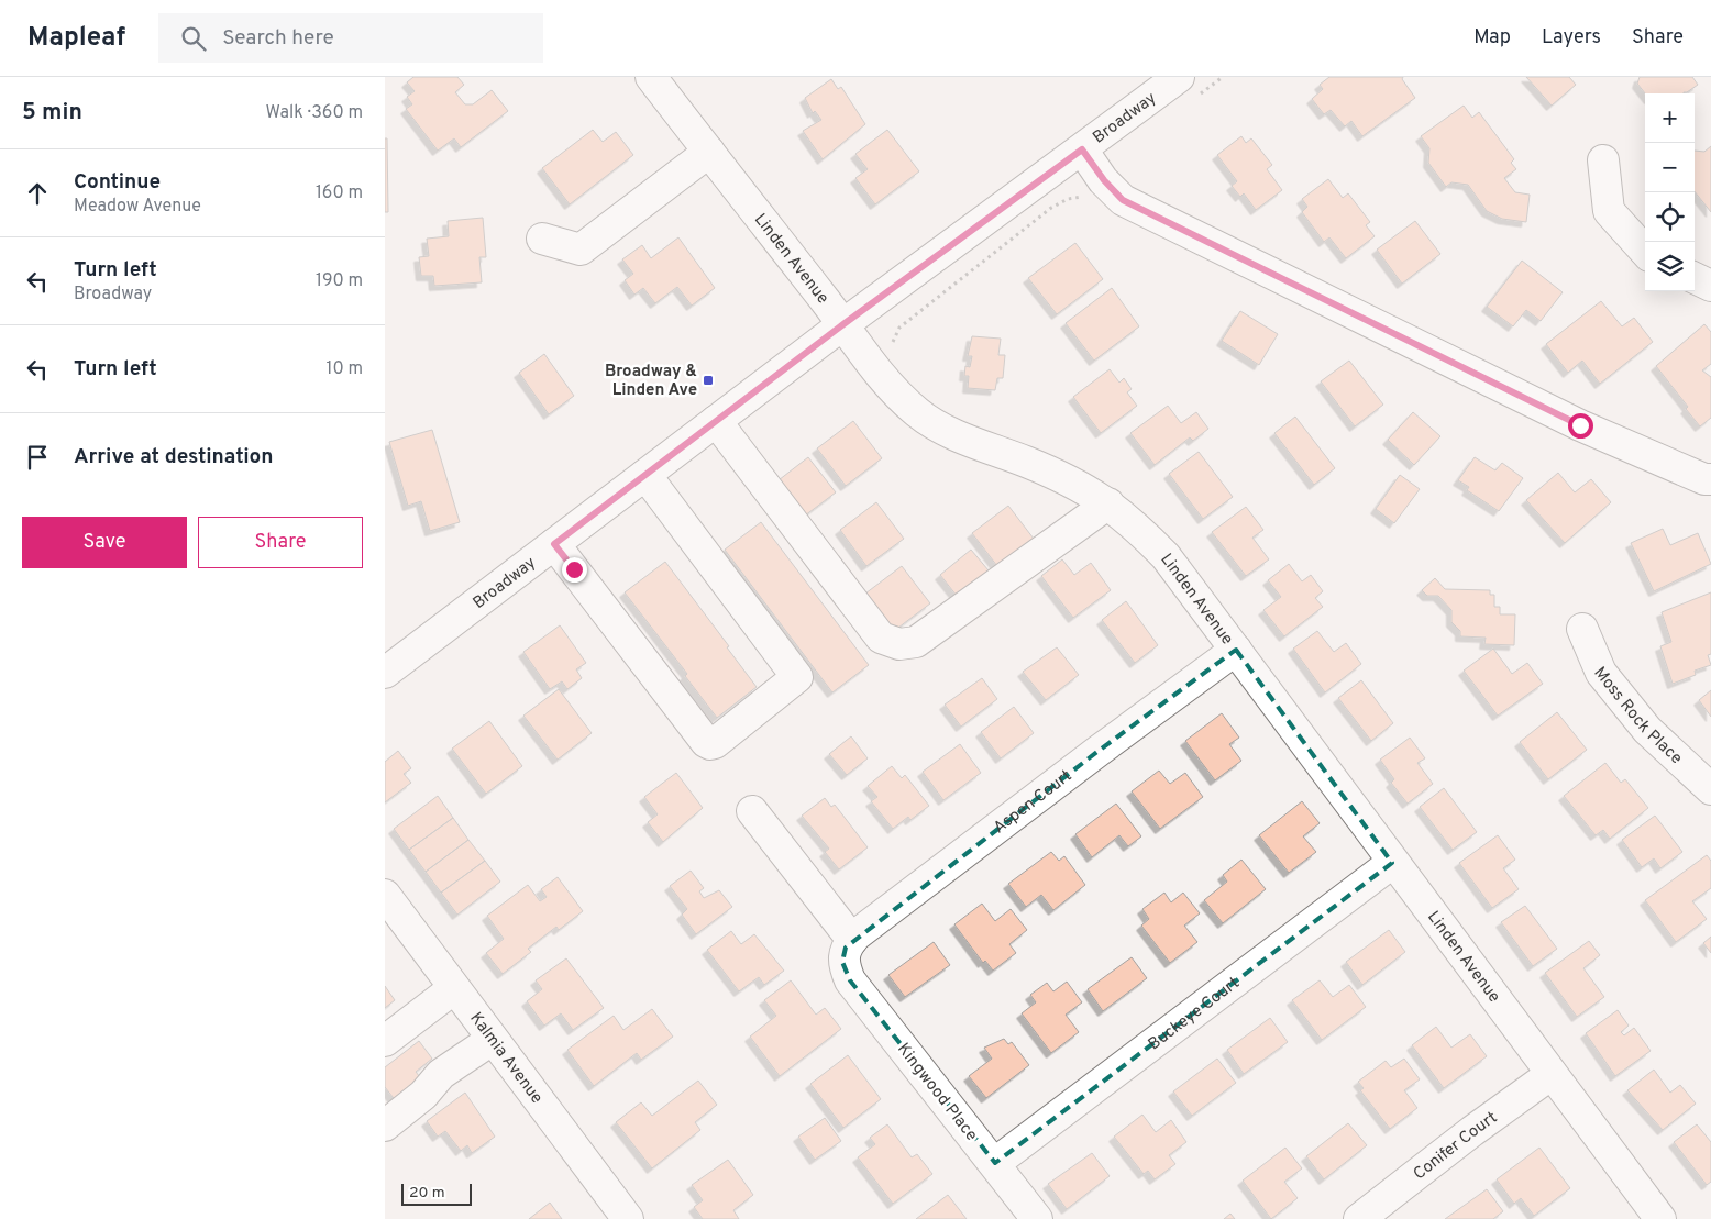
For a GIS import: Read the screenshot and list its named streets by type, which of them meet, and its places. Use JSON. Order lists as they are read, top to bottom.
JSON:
{
  "streets": {
    "street": [
      "Broadway",
      "Linden Avenue",
      "Moss Rock Place",
      "Aspen Court",
      "Buckeye Court",
      "Kalmia Avenue",
      "Kingwood Place",
      "Conifer Court"
    ]
  },
  "crossings": [
    ["Broadway", "Linden Avenue"],
    ["Linden Avenue", "Aspen Court"],
    ["Linden Avenue", "Buckeye Court"],
    ["Linden Avenue", "Conifer Court"],
    ["Aspen Court", "Kingwood Place"],
    ["Buckeye Court", "Kingwood Place"]
  ],
  "places": {
    "transit": ["Broadway & Linden Ave"]
  },
  "scale_bar": "20 m",
  "page": {
    "header": "Mapleaf",
    "search": "Search here",
    "nav": ["Map", "Layers", "Share"],
    "heading": ["5 min", "Walk · 360 m"],
    "map_buttons": ["+", "−"],
    "list": [
      ["Continue", "Meadow Avenue", "160 m"],
      ["Turn left", "Broadway", "190 m"],
      ["Turn left", "10 m"],
      "Arrive at destination"
    ],
    "buttons": ["Save", "Share"],
    "scale": "20 m"
  }
}
